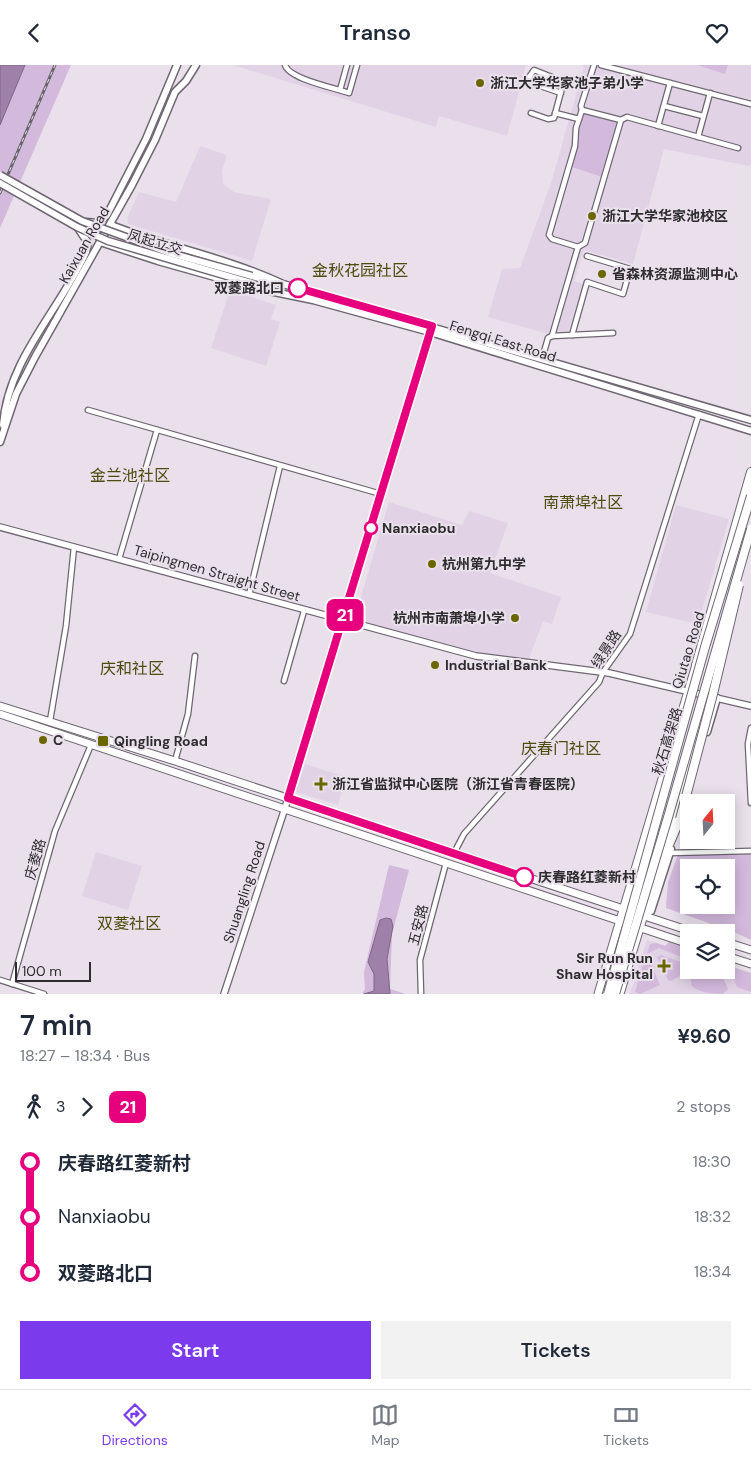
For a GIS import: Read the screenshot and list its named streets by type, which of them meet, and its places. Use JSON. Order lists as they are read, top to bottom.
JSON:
{
  "streets": {
    "highway": ["秋石高架路"],
    "main road": [
      "凤起立交",
      "Kaixuan Road",
      "Fengqi East Road",
      "Qiutao Road"
    ],
    "street": [
      "Taipingmen Straight Street",
      "绿景路",
      "庆菱路",
      "Shuangling Road",
      "五安路"
    ]
  },
  "crossings": [
    ["凤起立交", "Fengqi East Road"],
    ["Kaixuan Road", "Fengqi East Road"],
    ["Fengqi East Road", "绿景路"],
    ["Fengqi East Road", "Shuangling Road"],
    ["Taipingmen Straight Street", "绿景路"],
    ["Taipingmen Straight Street", "Qiutao Road"],
    ["Taipingmen Straight Street", "Shuangling Road"]
  ],
  "districts": [
    "金秋花园社区",
    "金兰池社区",
    "南萧埠社区",
    "庆和社区",
    "庆春门社区",
    "双菱社区"
  ],
  "places": {
    "other": [
      "浙江大学华家池子弟小学",
      "浙江大学华家池校区",
      "省森林资源监测中心",
      "双菱路北口",
      "Nanxiaobu",
      "杭州第九中学",
      "杭州市南萧埠小学",
      "Industrial Bank",
      "C",
      "庆春路红菱新村"
    ],
    "transit": ["Qingling Road"],
    "health": ["浙江省监狱中心医院（浙江省青春医院）", "Sir Run Run Shaw Hospital"]
  },
  "lines": ["bus line 21"],
  "scale_bar": "100 m",
  "north": "top",
  "page": {
    "header": "Transo",
    "on_map": "21",
    "scale": "100 m",
    "heading": ["7 min", "18:27 – 18:34 · Bus", "¥9.60"],
    "legs": ["3", "21", "2 stops"],
    "list": [
      {
        "name": "庆春路红菱新村",
        "value": "18:30"
      },
      {
        "name": "Nanxiaobu",
        "value": "18:32"
      },
      {
        "name": "双菱路北口",
        "value": "18:34"
      }
    ],
    "buttons": ["Start", "Tickets"],
    "tabs": ["Directions", "Map", "Tickets"]
  }
}
